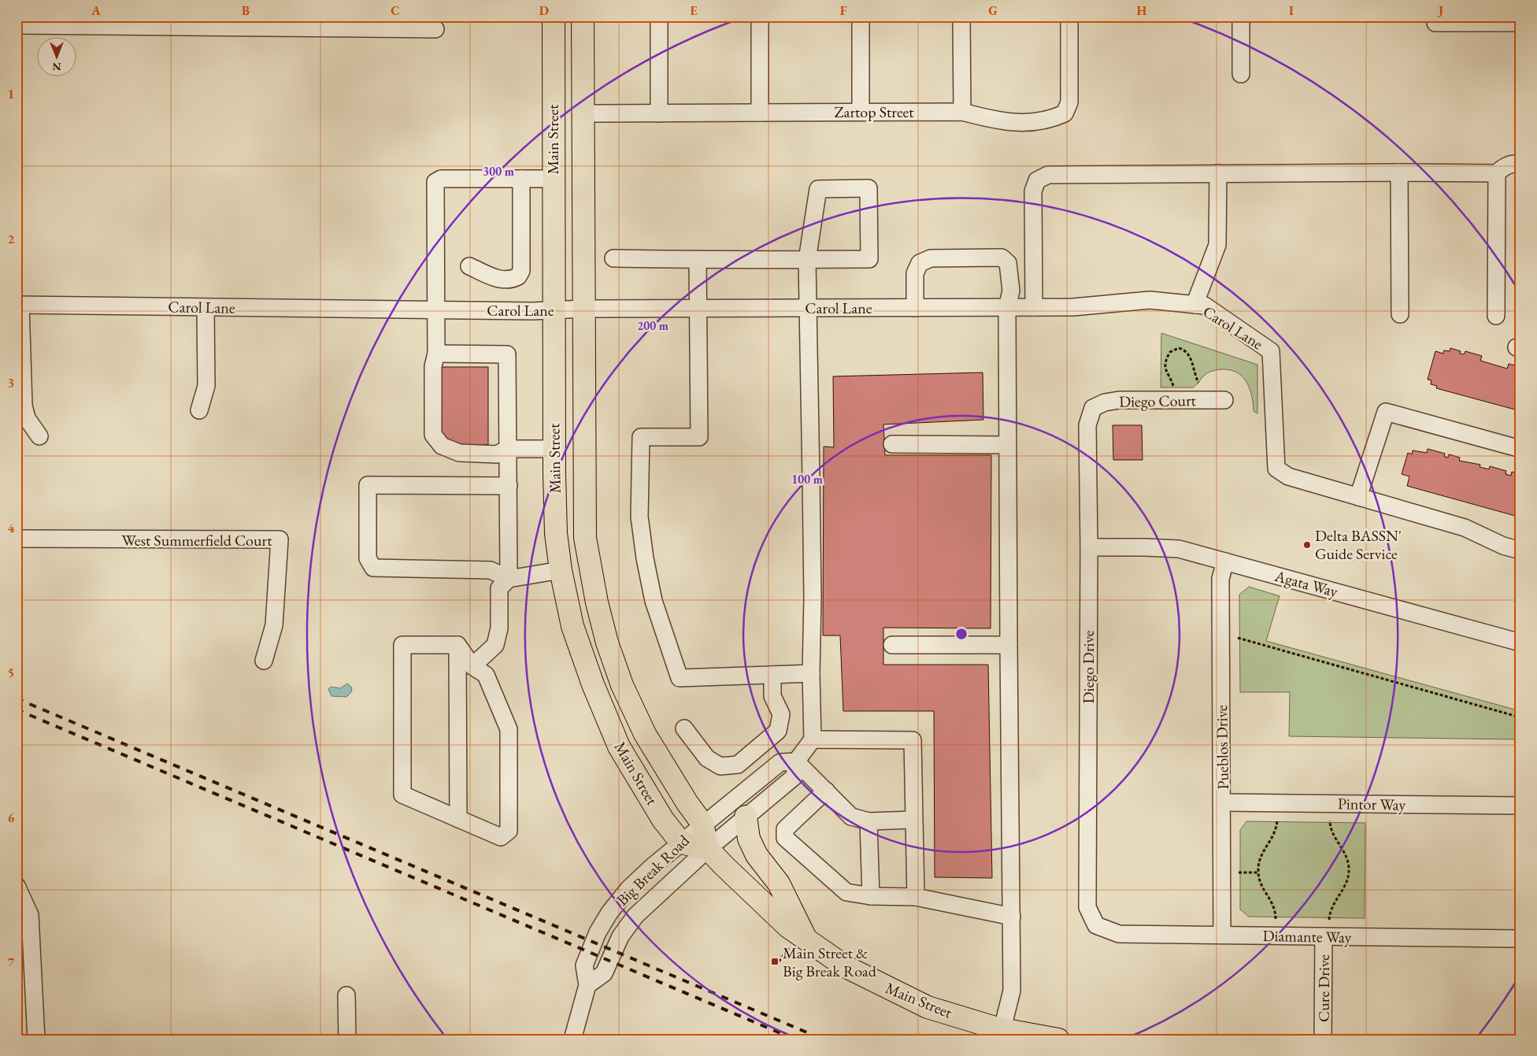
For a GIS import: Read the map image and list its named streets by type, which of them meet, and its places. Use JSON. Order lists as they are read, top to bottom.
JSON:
{
  "streets": {
    "main road": ["Main Street"],
    "street": [
      "Zartop Street",
      "Carol Lane",
      "Diego Court",
      "West Summerfield Court",
      "Agata Way",
      "Diego Drive",
      "Pueblos Drive",
      "Pintor Way",
      "Big Break Road",
      "Diamante Way",
      "Cure Drive"
    ]
  },
  "crossings": [
    ["Zartop Street", "Main Street"],
    ["Main Street", "Carol Lane"],
    ["Main Street", "Big Break Road"],
    ["Diego Court", "Diego Drive"],
    ["Agata Way", "Diego Drive"],
    ["Agata Way", "Pueblos Drive"],
    ["Diego Drive", "Diamante Way"],
    ["Pueblos Drive", "Pintor Way"],
    ["Pueblos Drive", "Diamante Way"],
    ["Diamante Way", "Cure Drive"]
  ],
  "places": {
    "other": ["Delta BASSN' Guide Service"],
    "transit": ["Main Street & Big Break Road"]
  },
  "north": "bottom",
  "grid": {
    "columns": [
      "A",
      "B",
      "C",
      "D",
      "E",
      "F",
      "G",
      "H",
      "I",
      "J"
    ],
    "rows": [
      "1",
      "2",
      "3",
      "4",
      "5",
      "6",
      "7"
    ]
  },
  "rings": ["300 m", "200 m", "100 m"]
}
